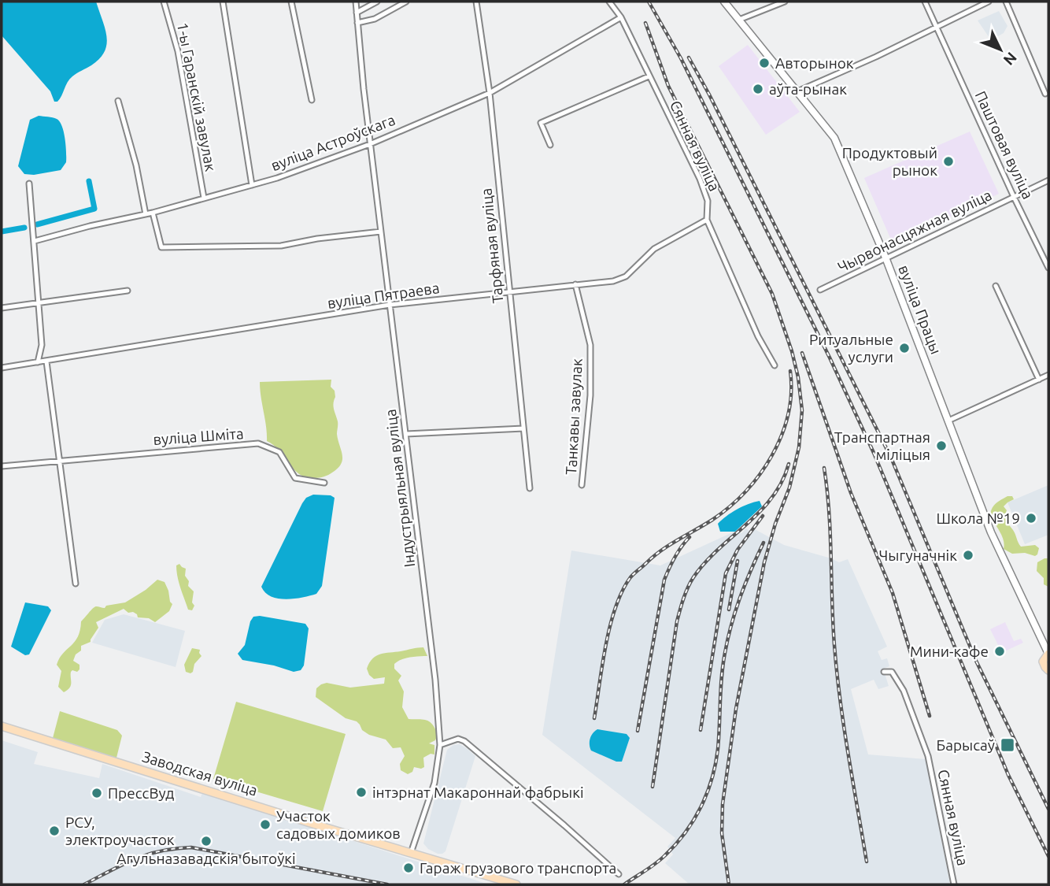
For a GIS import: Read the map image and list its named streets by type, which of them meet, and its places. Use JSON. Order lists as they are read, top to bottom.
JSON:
{
  "streets": {
    "main road": ["вуліца Працы", "Заводская вуліца"],
    "street": [
      "1-ы Гаранскій завулак",
      "вуліца Астроўскага",
      "Паштовая вуліца",
      "Сянная вуліца",
      "Чырвонасцяжная вуліца",
      "Тарфяная вуліца",
      "вуліца Пятраева",
      "Танкавы завулак",
      "вуліца Шміта",
      "Індустрыяльная вуліца"
    ]
  },
  "crossings": [
    ["1-ы Гаранскій завулак", "вуліца Астроўскага"],
    ["вуліца Астроўскага", "Сянная вуліца"],
    ["вуліца Астроўскага", "Тарфяная вуліца"],
    ["вуліца Астроўскага", "Індустрыяльная вуліца"],
    ["Паштовая вуліца", "Чырвонасцяжная вуліца"],
    ["Сянная вуліца", "вуліца Пятраева"],
    ["Чырвонасцяжная вуліца", "вуліца Працы"],
    ["Тарфяная вуліца", "вуліца Пятраева"],
    ["вуліца Пятраева", "Танкавы завулак"],
    ["вуліца Пятраева", "Індустрыяльная вуліца"],
    ["Індустрыяльная вуліца", "Заводская вуліца"]
  ],
  "places": {
    "other": [
      "Авторынок",
      "аўта-рынак",
      "Продуктовый рынок",
      "Ритуальные услуги",
      "Транспартная міліцыя",
      "Школа №19",
      "Чыгуначнік",
      "Мини-кафе",
      "інтэрнат Макароннай фабрыкі",
      "ПрессВуд",
      "Участок садовых домиков",
      "РСУ, электроучасток",
      "Агульназавадскія бытоўкі",
      "Гараж грузового транспорта"
    ],
    "transit": ["Барысаў"]
  },
  "north": "bottom right"
}
